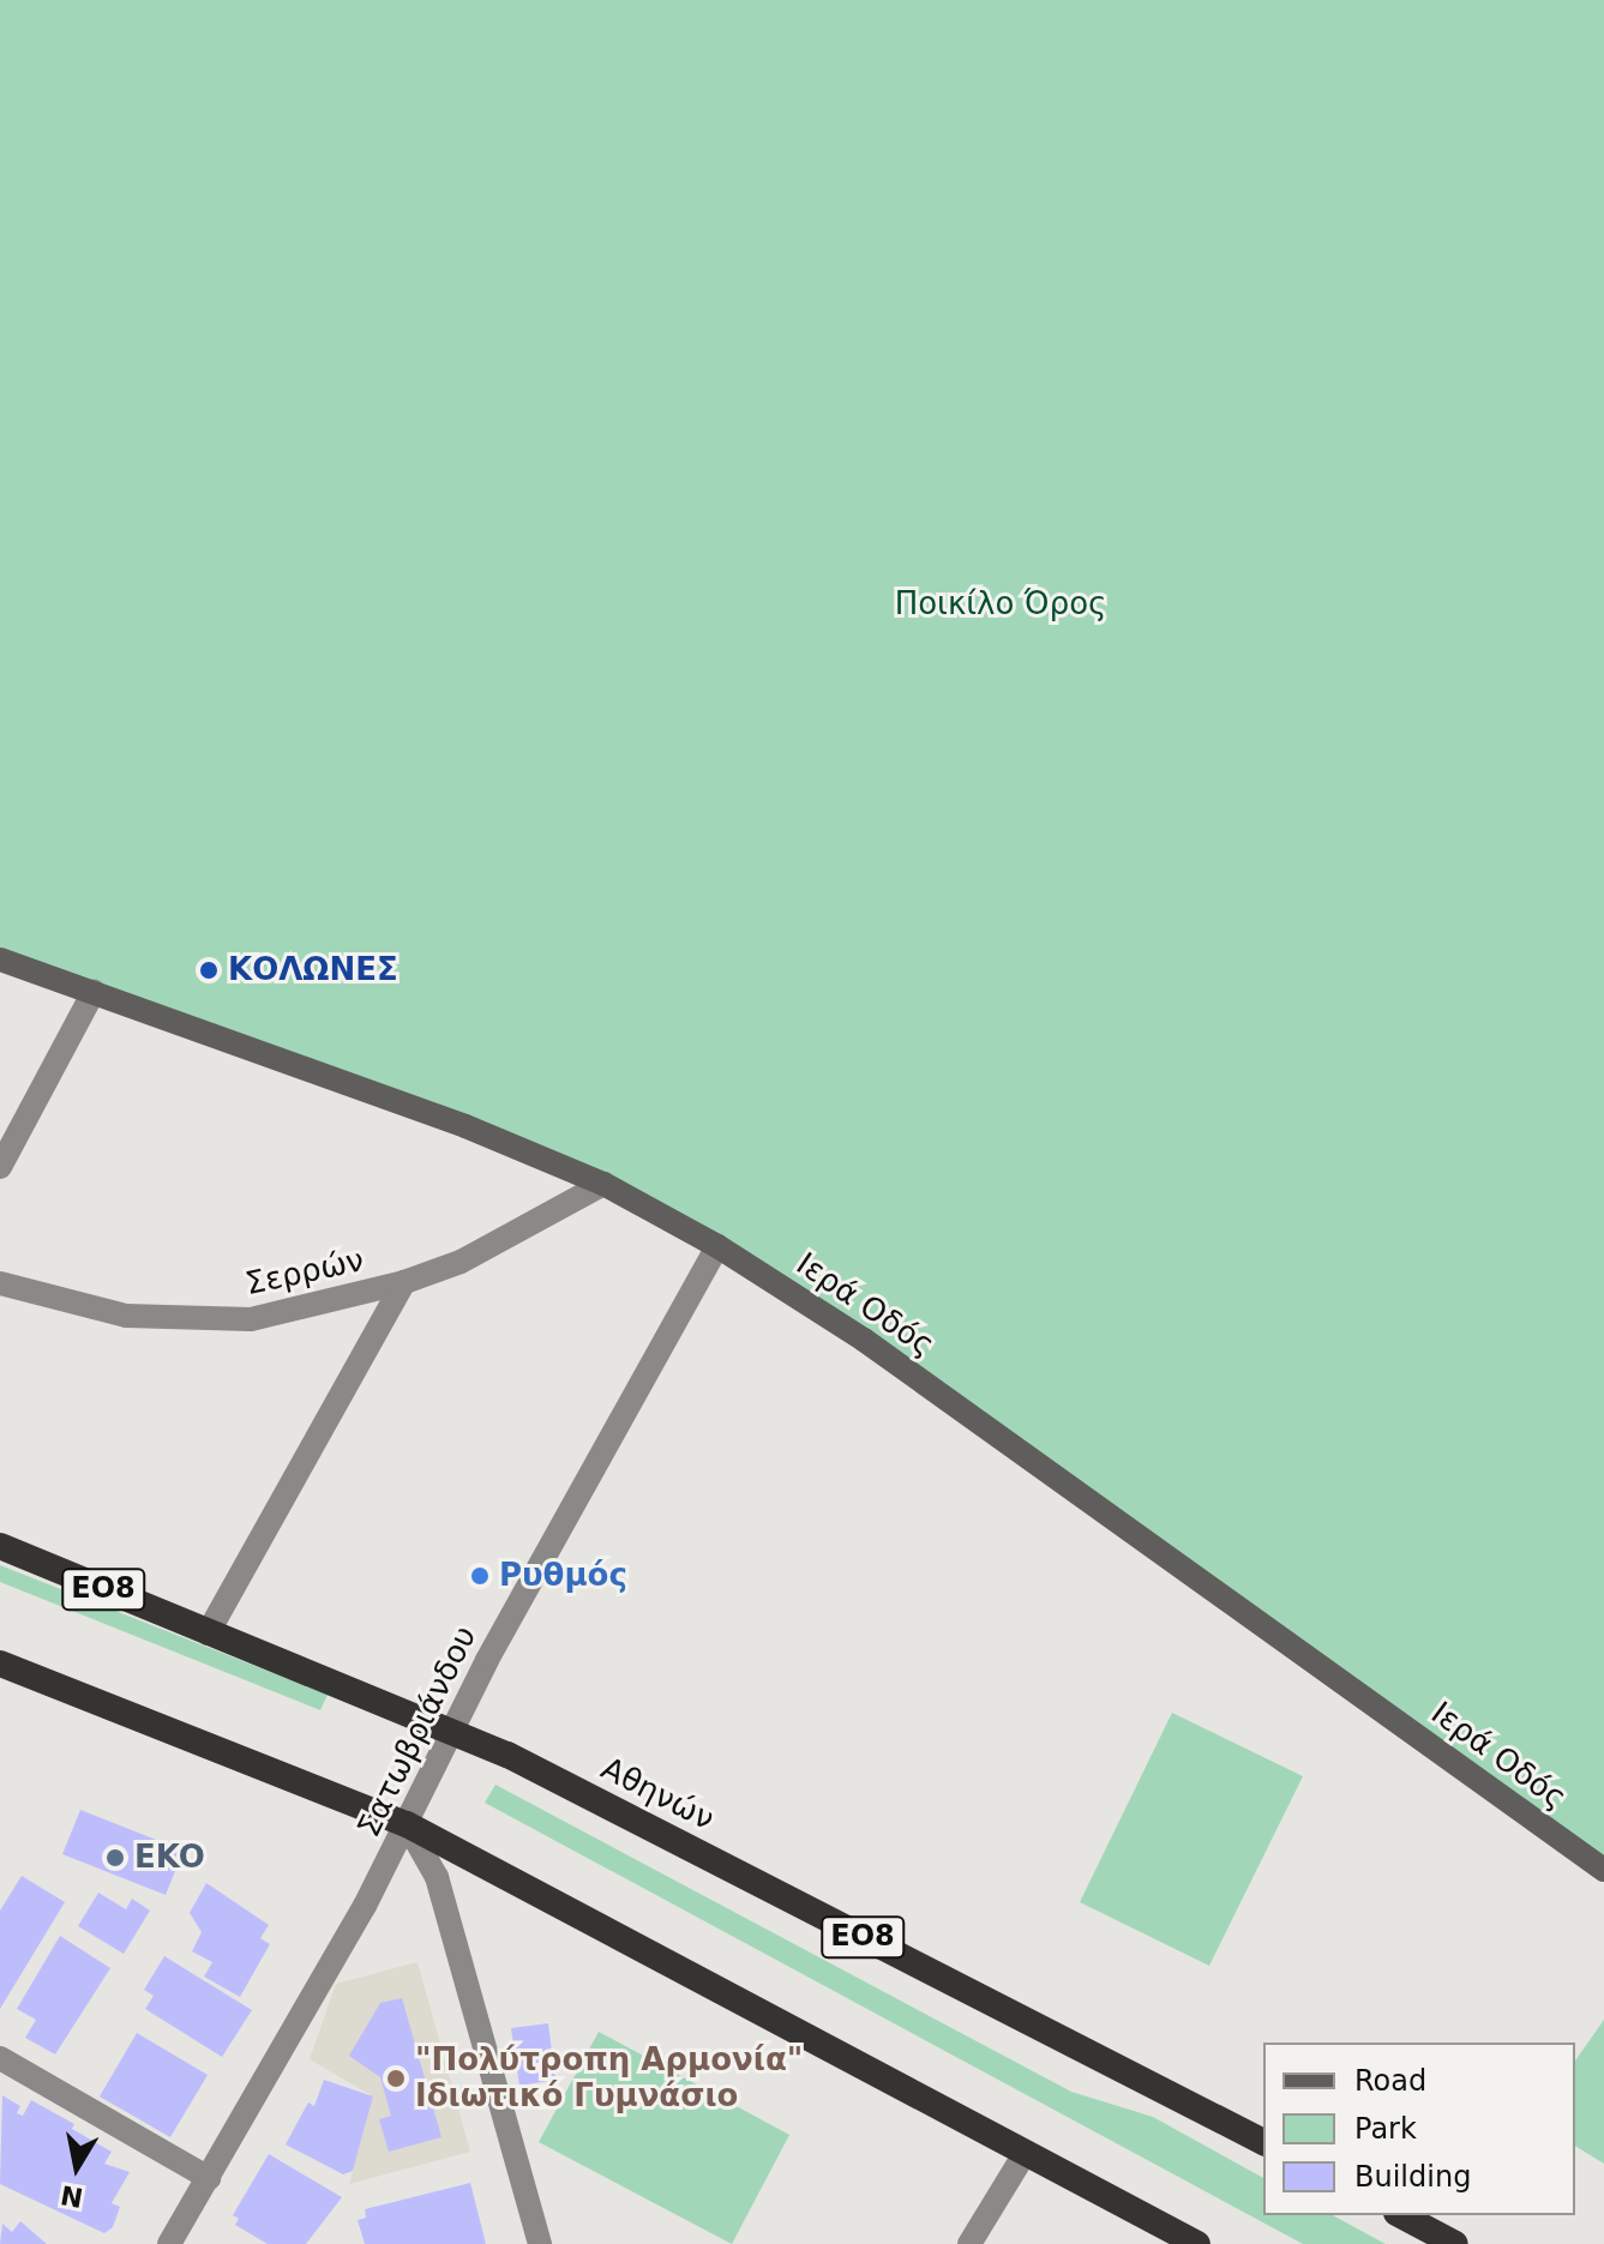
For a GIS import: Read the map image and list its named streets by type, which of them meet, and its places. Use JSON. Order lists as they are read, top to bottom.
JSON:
{
  "streets": {
    "highway": ["ΕΟ8", "Αθηνών"],
    "main road": ["Ιερά Οδός"],
    "street": ["Σερρών", "Σατωβριάνδου"]
  },
  "crossings": [
    ["Σερρών", "Ιερά Οδός"],
    ["Ιερά Οδός", "Σατωβριάνδου"],
    ["Σατωβριάνδου", "Αθηνών"]
  ],
  "parks": ["Ποικίλο Όρος"],
  "places": [
    "ΚΟΛΩΝΕΣ",
    "Ρυθμός",
    "EKO",
    "\"Πολύτροπη Αρμονία\" Ιδιωτικό Γυμνάσιο"
  ],
  "legend": ["Road", "Park", "Building"],
  "north": "bottom"
}
